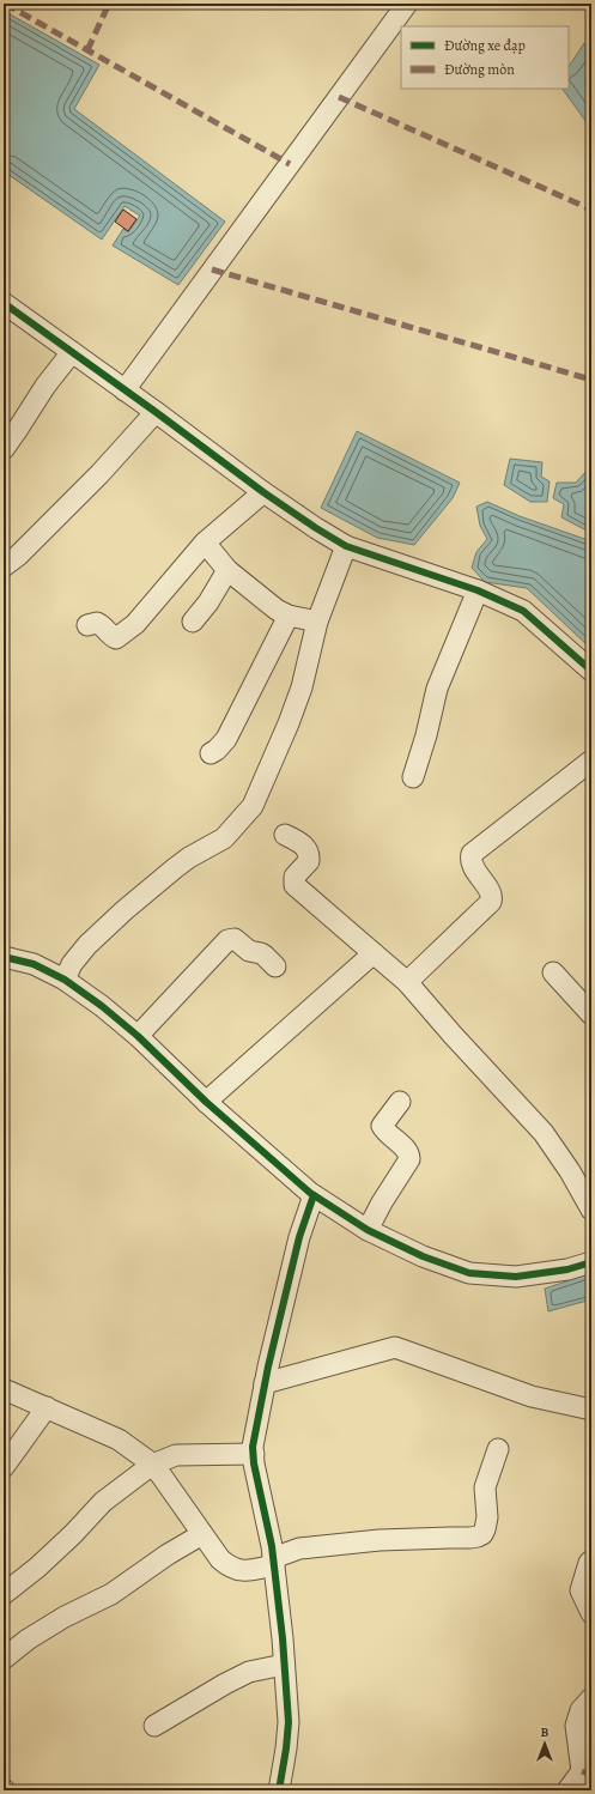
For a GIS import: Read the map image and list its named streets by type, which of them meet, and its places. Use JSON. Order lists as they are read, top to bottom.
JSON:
{
  "legend": ["Đường xe đạp", "Đường mòn"],
  "north": "top"
}
